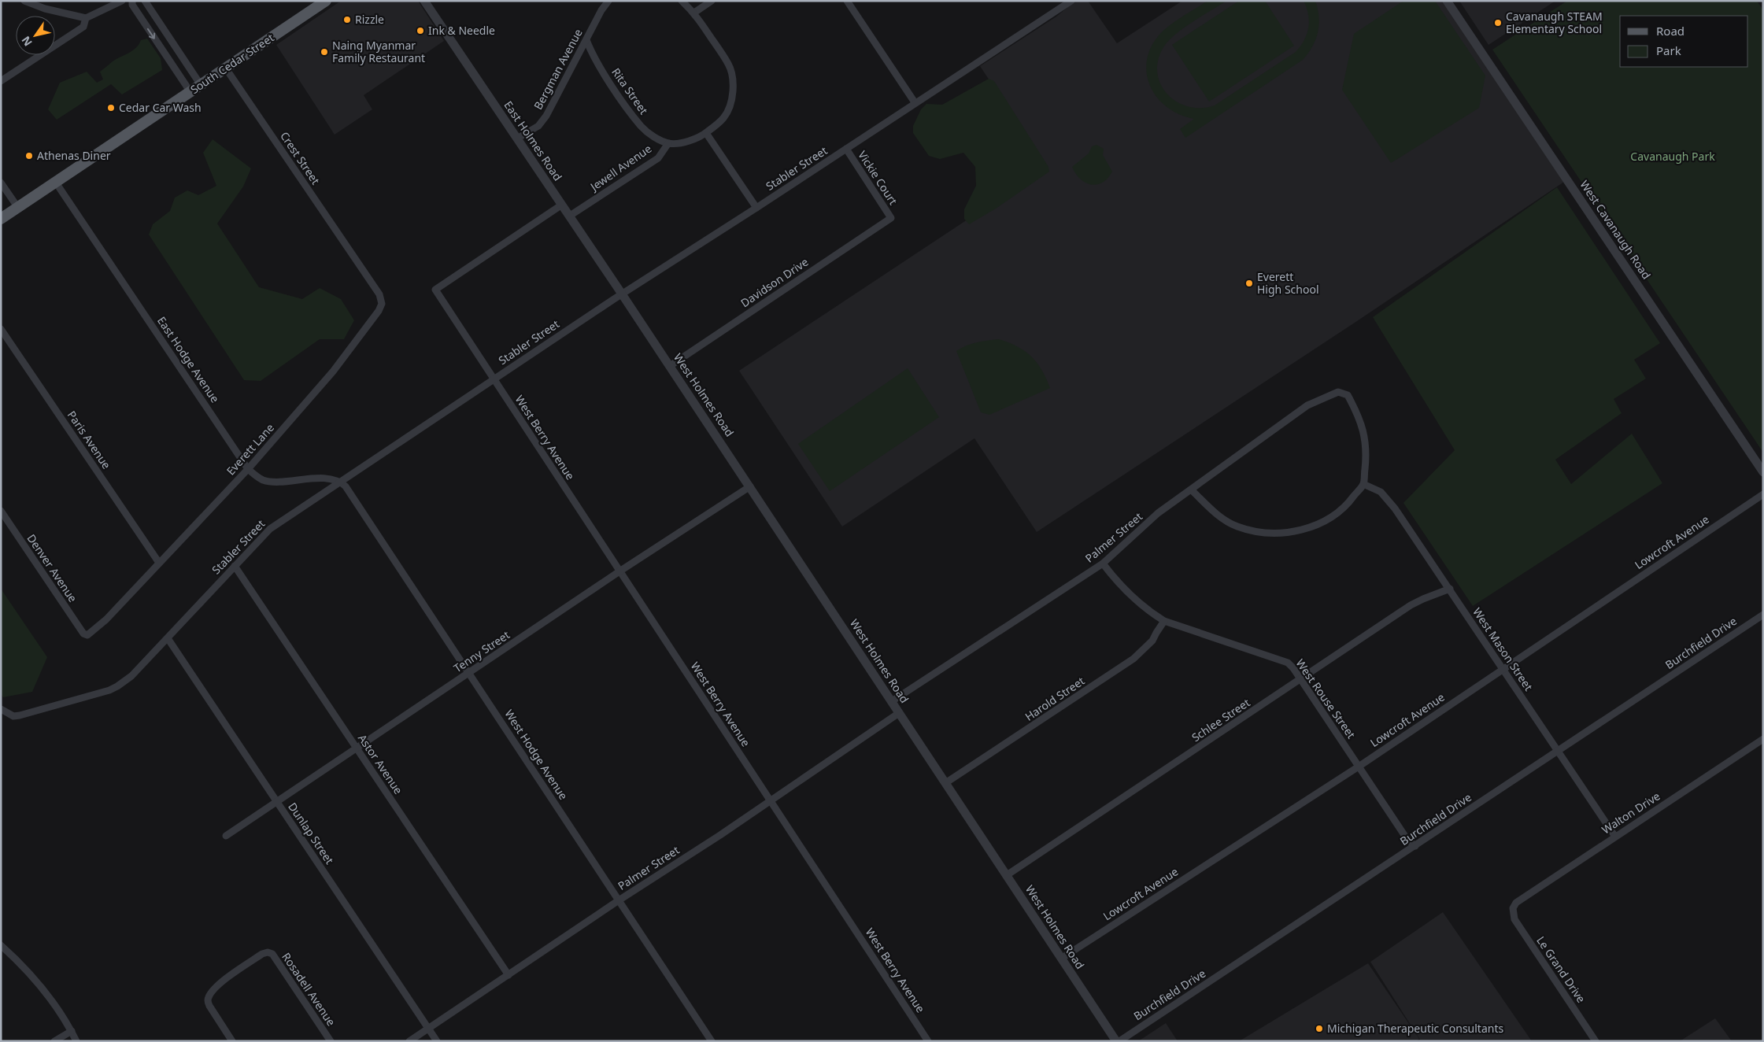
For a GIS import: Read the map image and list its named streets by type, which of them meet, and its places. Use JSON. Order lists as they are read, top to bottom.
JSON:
{
  "streets": {
    "main road": ["South Cedar Street"],
    "street": [
      "Bergman Avenue",
      "Rita Street",
      "East Holmes Road",
      "Crest Street",
      "Jewell Avenue",
      "Stabler Street",
      "Vickie Court",
      "West Cavanaugh Road",
      "Davidson Drive",
      "East Hodge Avenue",
      "West Holmes Road",
      "West Berry Avenue",
      "Paris Avenue",
      "Everett Lane",
      "Palmer Street",
      "Lowcroft Avenue",
      "Denver Avenue",
      "Burchfield Drive",
      "West Mason Street",
      "Tenny Street",
      "Harold Street",
      "West Rouse Street",
      "Schlee Street",
      "West Hodge Avenue",
      "Astor Avenue",
      "Walton Drive",
      "Dunlap Street",
      "Le Grand Drive",
      "Rosadell Avenue"
    ]
  },
  "crossings": [
    ["South Cedar Street", "Crest Street"],
    ["South Cedar Street", "East Hodge Avenue"],
    ["Bergman Avenue", "Rita Street"],
    ["Bergman Avenue", "East Holmes Road"],
    ["Rita Street", "Jewell Avenue"],
    ["East Holmes Road", "Jewell Avenue"],
    ["East Holmes Road", "Stabler Street"],
    ["East Holmes Road", "West Holmes Road"],
    ["East Holmes Road", "West Berry Avenue"],
    ["Crest Street", "Everett Lane"],
    ["Stabler Street", "Vickie Court"],
    ["Stabler Street", "East Hodge Avenue"],
    ["Stabler Street", "West Holmes Road"],
    ["Stabler Street", "West Berry Avenue"],
    ["Stabler Street", "West Hodge Avenue"],
    ["Stabler Street", "Astor Avenue"],
    ["Stabler Street", "Dunlap Street"],
    ["Vickie Court", "Davidson Drive"],
    ["Davidson Drive", "West Holmes Road"],
    ["East Hodge Avenue", "Everett Lane"],
    ["East Hodge Avenue", "West Hodge Avenue"],
    ["West Holmes Road", "Palmer Street"],
    ["West Holmes Road", "Lowcroft Avenue"],
    ["West Holmes Road", "Tenny Street"],
    ["West Holmes Road", "Harold Street"],
    ["West Holmes Road", "Schlee Street"],
    ["West Berry Avenue", "Palmer Street"],
    ["West Berry Avenue", "Tenny Street"],
    ["Paris Avenue", "Everett Lane"],
    ["Everett Lane", "Denver Avenue"],
    ["Palmer Street", "West Mason Street"],
    ["Palmer Street", "West Rouse Street"],
    ["Palmer Street", "West Hodge Avenue"],
    ["Palmer Street", "Astor Avenue"],
    ["Palmer Street", "Dunlap Street"],
    ["Lowcroft Avenue", "West Mason Street"],
    ["Lowcroft Avenue", "West Rouse Street"],
    ["Burchfield Drive", "West Mason Street"],
    ["Burchfield Drive", "West Rouse Street"],
    ["West Mason Street", "Schlee Street"],
    ["West Mason Street", "Walton Drive"],
    ["Tenny Street", "West Hodge Avenue"],
    ["Tenny Street", "Astor Avenue"],
    ["Tenny Street", "Dunlap Street"],
    ["Harold Street", "West Rouse Street"],
    ["West Rouse Street", "Schlee Street"],
    ["Walton Drive", "Le Grand Drive"]
  ],
  "parks": ["Cavanaugh Park"],
  "places": [
    "Rizzle",
    "Cavanaugh STEAM Elementary School",
    "Ink & Needle",
    "Naing Myanmar Family Restaurant",
    "Cedar Car Wash",
    "Athenas Diner",
    "Everett High School",
    "Michigan Therapeutic Consultants"
  ],
  "legend": ["Road", "Park"],
  "north": "bottom left"
}
